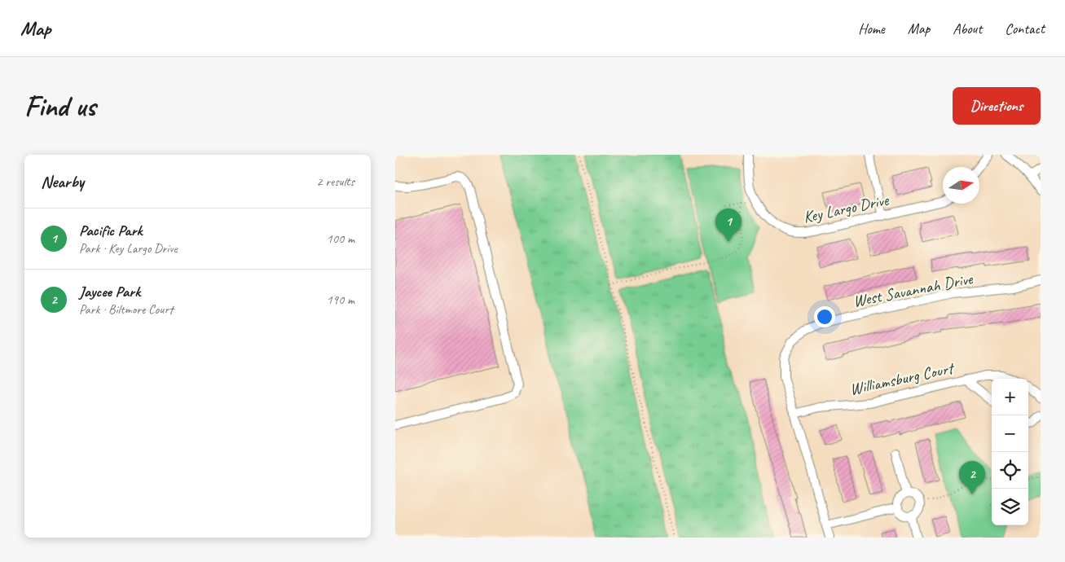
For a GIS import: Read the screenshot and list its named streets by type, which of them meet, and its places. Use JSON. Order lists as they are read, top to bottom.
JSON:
{
  "streets": {
    "street": ["Key Largo Drive", "West Savannah Drive", "Williamsburg Court"]
  },
  "crossings": [
    ["West Savannah Drive", "Williamsburg Court"]
  ],
  "north": "right",
  "page": {
    "header": "Map",
    "nav": [
      "Home",
      "Map",
      "About",
      "Contact"
    ],
    "buttons": "Directions",
    "title": "Find us",
    "heading": ["Nearby", "2 results"],
    "list": [
      {
        "mark": "1",
        "name": "Pacific Park",
        "note": "Park · Key Largo Drive",
        "value": "100 m"
      },
      {
        "mark": "2",
        "name": "Jaycee Park",
        "note": "Park · Biltmore Court",
        "value": "190 m"
      }
    ],
    "pins": ["1", "2"],
    "map_buttons": ["+", "−"]
  }
}
